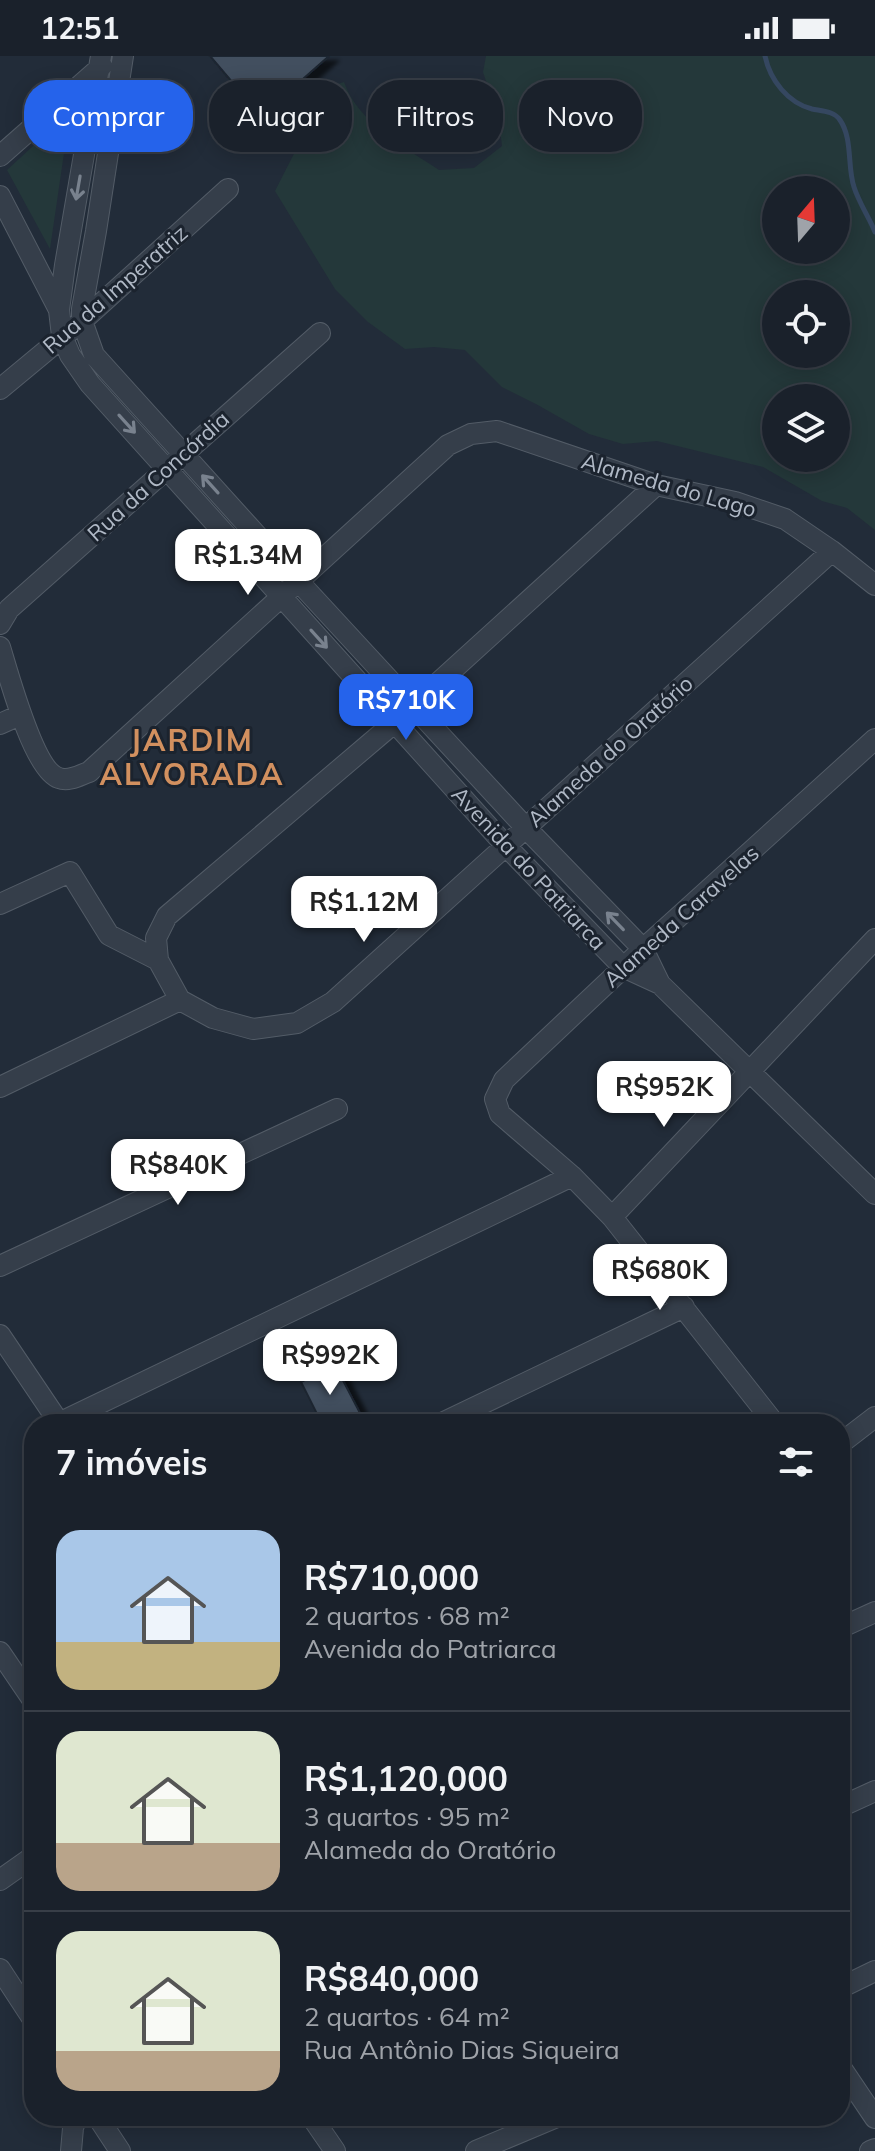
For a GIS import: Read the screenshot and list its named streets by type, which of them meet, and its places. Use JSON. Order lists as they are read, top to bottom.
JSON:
{
  "streets": {
    "street": [
      "Rua da Imperatriz",
      "Rua da Concórdia",
      "Alameda do Lago",
      "Alameda do Oratório",
      "Avenida do Patriarca",
      "Alameda Caravelas"
    ]
  },
  "crossings": [
    ["Rua da Imperatriz", "Avenida do Patriarca"],
    ["Rua da Concórdia", "Avenida do Patriarca"],
    ["Alameda do Lago", "Alameda do Oratório"],
    ["Alameda do Lago", "Avenida do Patriarca"],
    ["Alameda do Oratório", "Avenida do Patriarca"],
    ["Avenida do Patriarca", "Alameda Caravelas"]
  ],
  "districts": ["JARDIM ALVORADA"],
  "north": "top",
  "page": {
    "status": "12:51",
    "chip": [
      "Comprar",
      "Alugar",
      "Filtros",
      "Novo"
    ],
    "price": [
      "R$1.34M",
      "R$710K",
      "R$1.12M",
      "R$952K",
      "R$840K",
      "R$680K",
      "R$992K"
    ],
    "heading": "7 imóveis",
    "list": [
      {
        "name": "R$710,000",
        "note": "2 quartos · 68 m² · Avenida do Patriarca"
      },
      {
        "name": "R$1,120,000",
        "note": "3 quartos · 95 m² · Alameda do Oratório"
      },
      {
        "name": "R$840,000",
        "note": "2 quartos · 64 m² · Rua Antônio Dias Siqueira"
      }
    ]
  }
}
